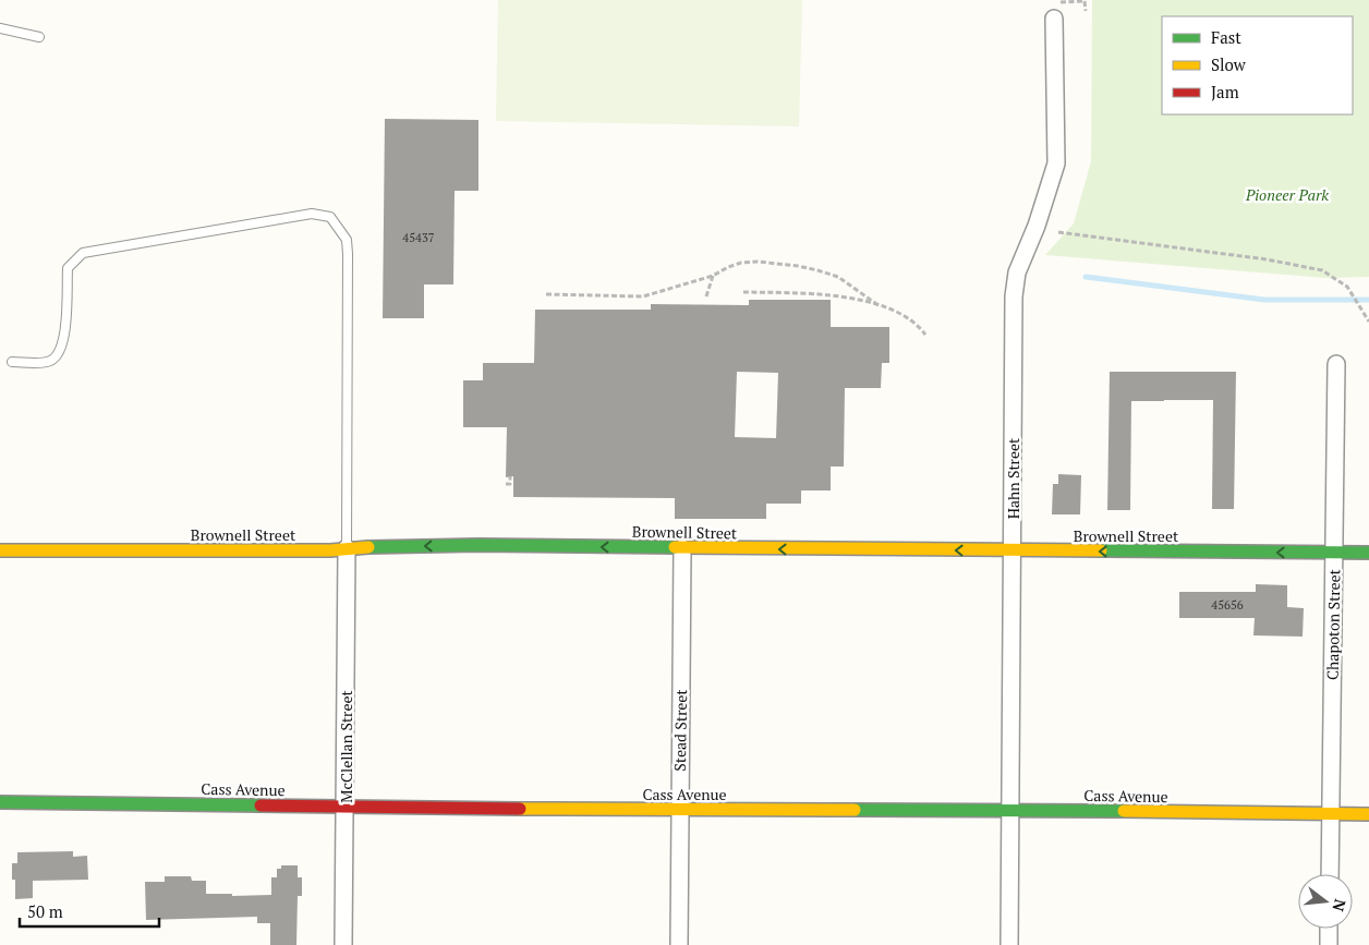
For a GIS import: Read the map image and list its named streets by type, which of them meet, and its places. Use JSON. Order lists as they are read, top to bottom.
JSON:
{
  "streets": {
    "street": [
      "Hahn Street",
      "Brownell Street",
      "Chapoton Street",
      "Stead Street",
      "McClellan Street",
      "Cass Avenue"
    ]
  },
  "crossings": [
    ["Hahn Street", "Brownell Street"],
    ["Hahn Street", "Cass Avenue"],
    ["Brownell Street", "Chapoton Street"],
    ["Brownell Street", "Stead Street"],
    ["Brownell Street", "McClellan Street"],
    ["Chapoton Street", "Cass Avenue"],
    ["Stead Street", "Cass Avenue"],
    ["McClellan Street", "Cass Avenue"]
  ],
  "one_way": ["Brownell Street"],
  "parks": ["Pioneer Park"],
  "house_numbers": ["45437", "45656"],
  "legend": ["Fast", "Slow", "Jam"],
  "scale_bar": "50 m",
  "north": "right"
}
